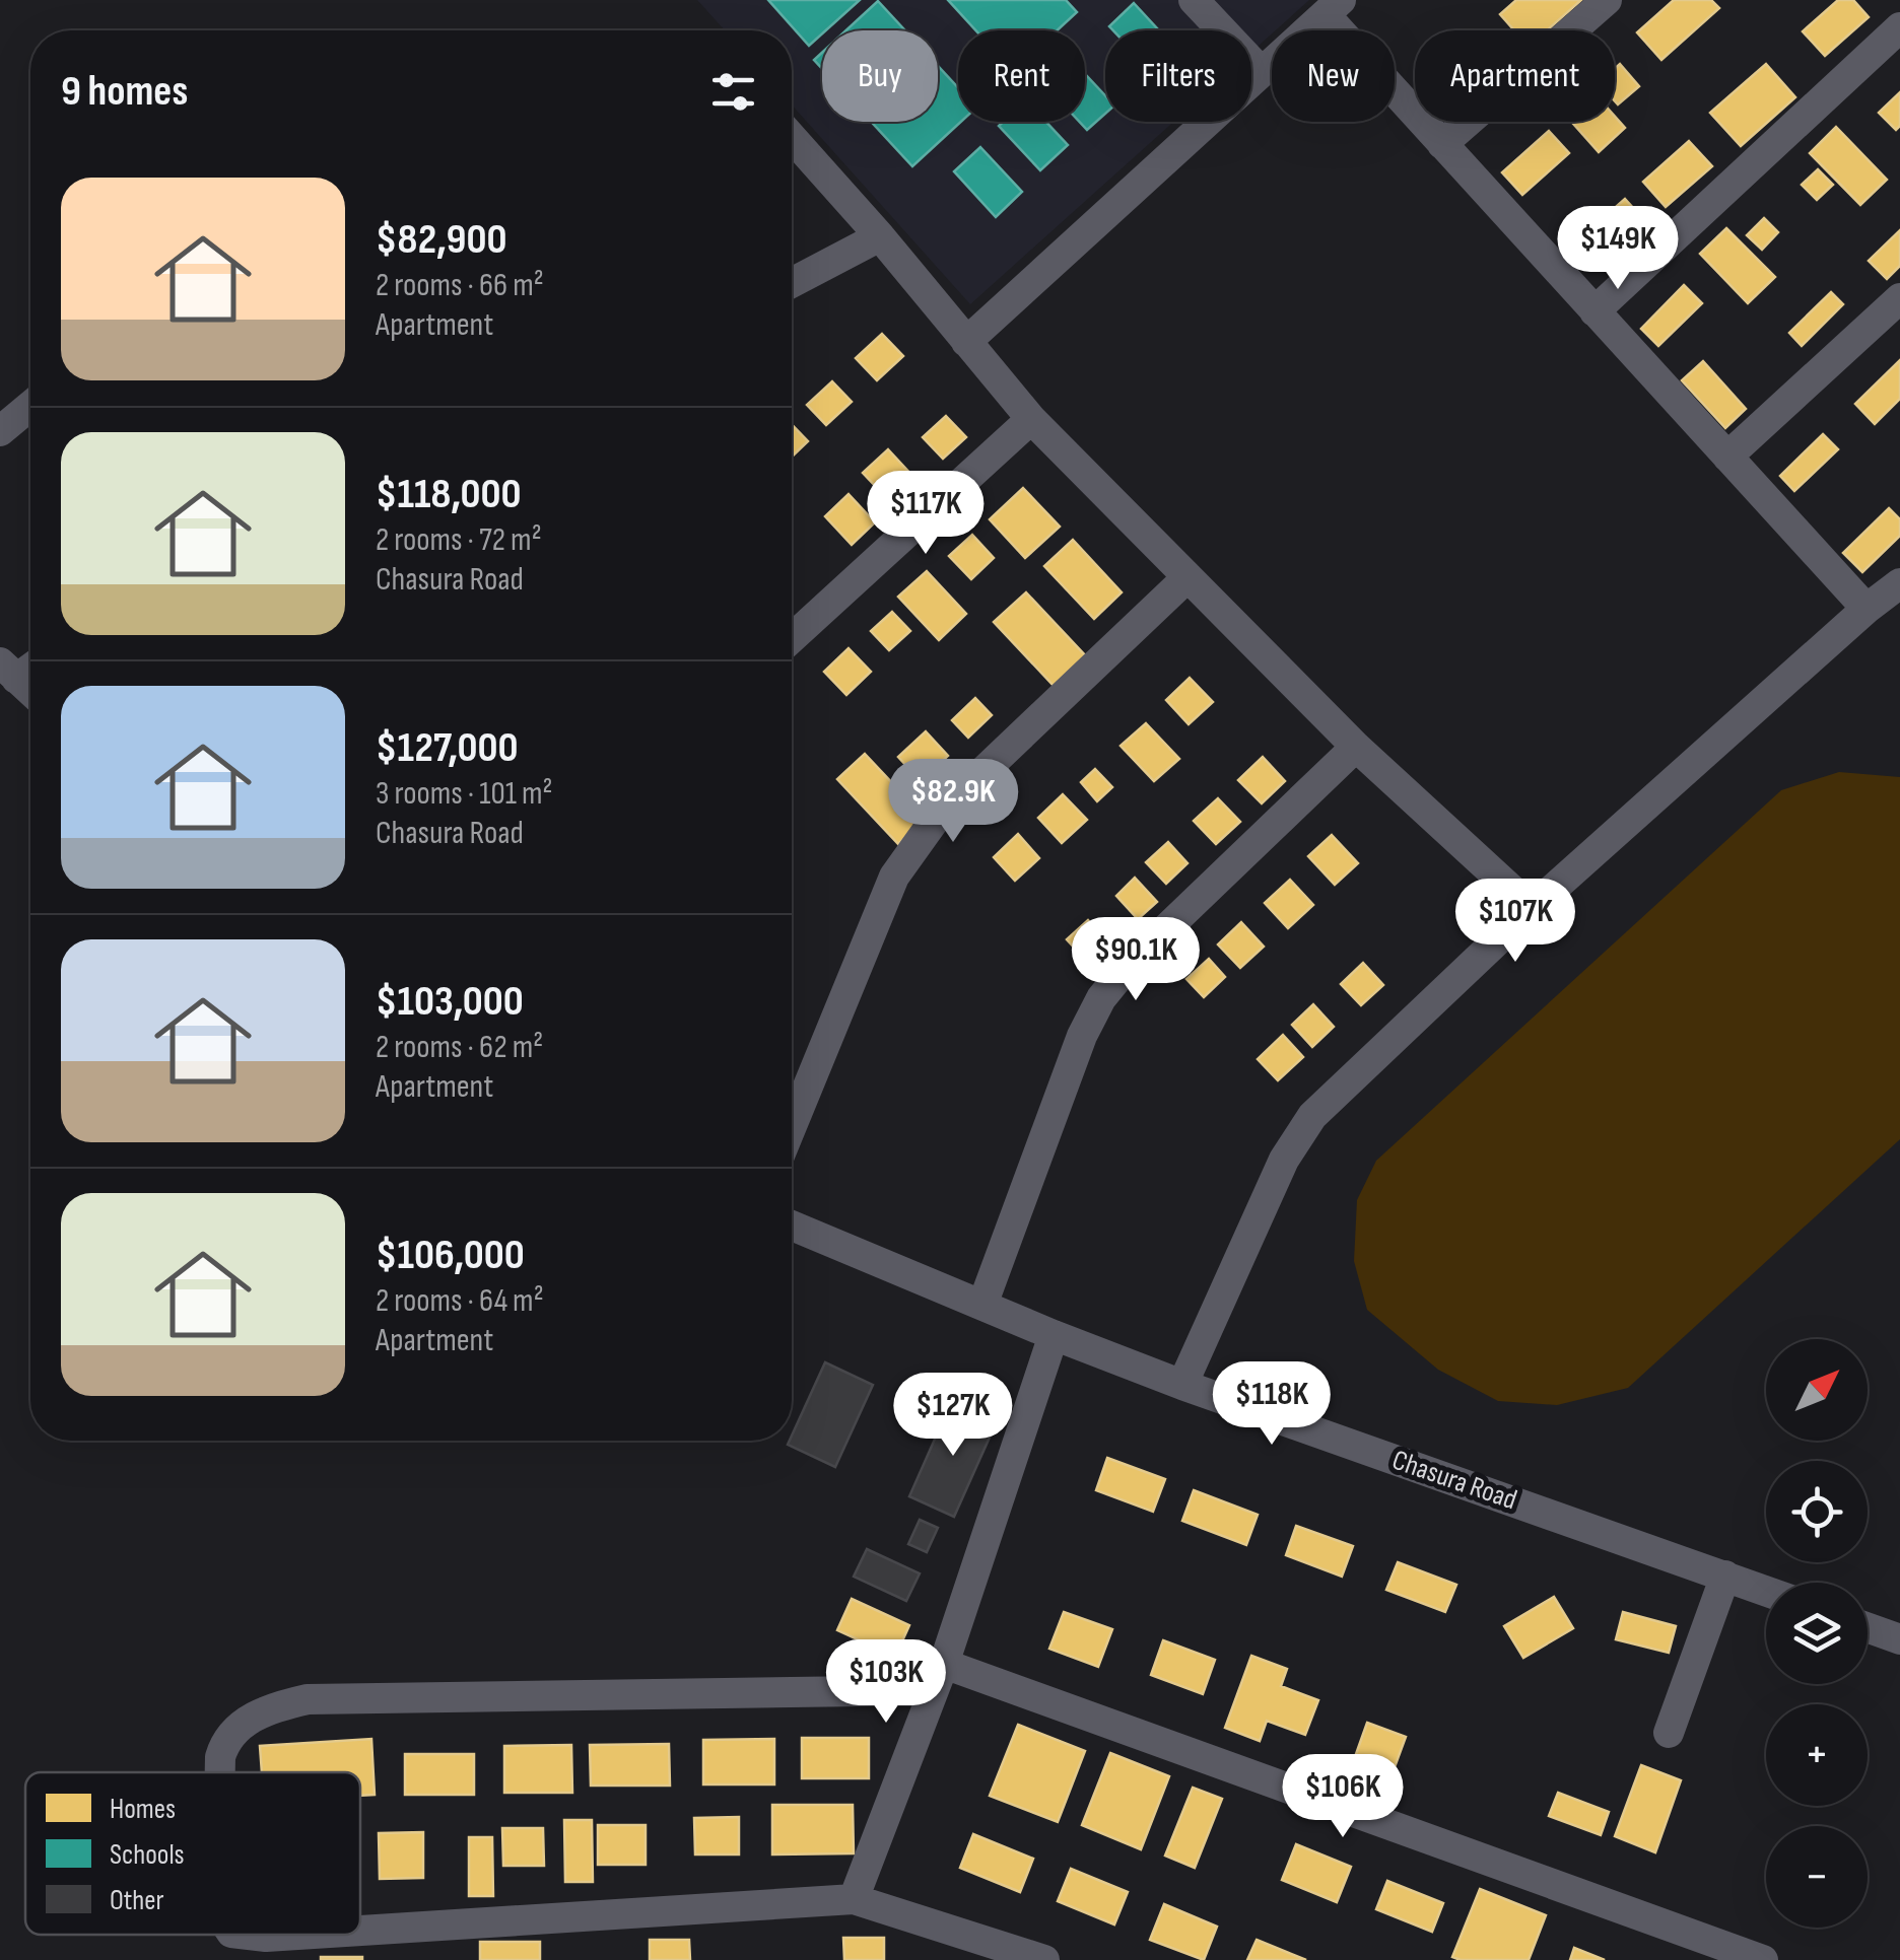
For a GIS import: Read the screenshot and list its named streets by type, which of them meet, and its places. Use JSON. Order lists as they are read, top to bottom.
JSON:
{
  "streets": {
    "street": ["Chasura Road"]
  },
  "legend": ["Homes", "Schools", "Other"],
  "north": "top right",
  "page": {
    "chip": [
      "Buy",
      "Rent",
      "Filters",
      "New",
      "Apartment"
    ],
    "heading": "9 homes",
    "list": [
      {
        "name": "$82,900",
        "note": "2 rooms · 66 m² · Apartment"
      },
      {
        "name": "$118,000",
        "note": "2 rooms · 72 m² · Chasura Road"
      },
      {
        "name": "$127,000",
        "note": "3 rooms · 101 m² · Chasura Road"
      },
      {
        "name": "$103,000",
        "note": "2 rooms · 62 m² · Apartment"
      },
      {
        "name": "$106,000",
        "note": "2 rooms · 64 m² · Apartment"
      }
    ],
    "price": [
      "$149K",
      "$117K",
      "$82.9K",
      "$107K",
      "$90.1K",
      "$118K",
      "$127K",
      "$103K",
      "$106K"
    ],
    "map_buttons": ["+", "−"]
  }
}
